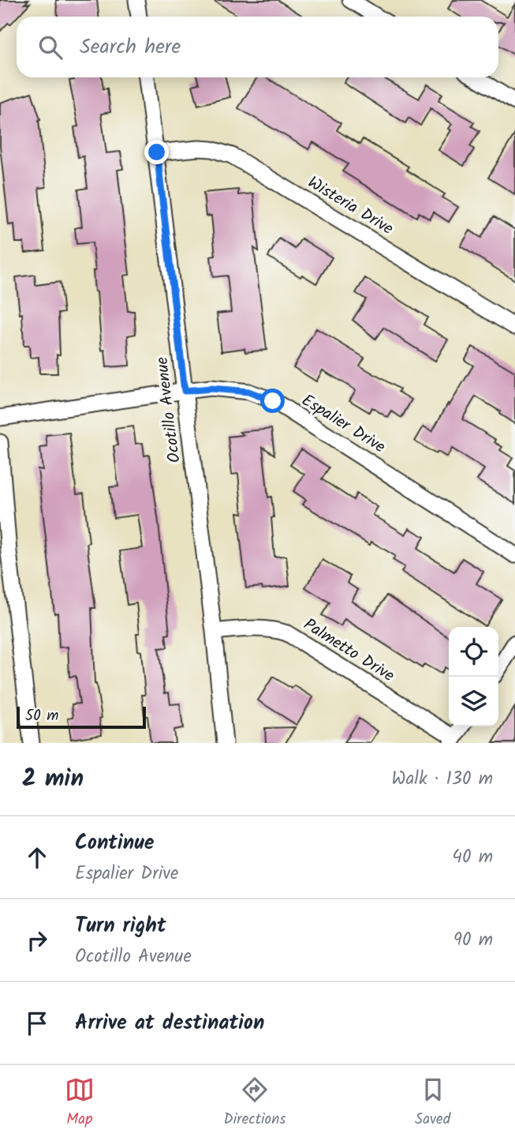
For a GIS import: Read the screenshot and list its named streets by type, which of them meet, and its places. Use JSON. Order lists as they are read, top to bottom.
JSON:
{
  "streets": {
    "street": [
      "Wisteria Drive",
      "Ocotillo Avenue",
      "Espalier Drive",
      "Palmetto Drive"
    ]
  },
  "crossings": [
    ["Wisteria Drive", "Ocotillo Avenue"],
    ["Ocotillo Avenue", "Espalier Drive"],
    ["Ocotillo Avenue", "Palmetto Drive"]
  ],
  "scale_bar": "50 m",
  "page": {
    "search": "Search here",
    "scale": "50 m",
    "heading": ["2 min", "Walk · 130 m"],
    "list": [
      ["Continue", "Espalier Drive", "40 m"],
      ["Turn right", "Ocotillo Avenue", "90 m"],
      "Arrive at destination"
    ],
    "nav": ["Map", "Directions", "Saved"]
  }
}
